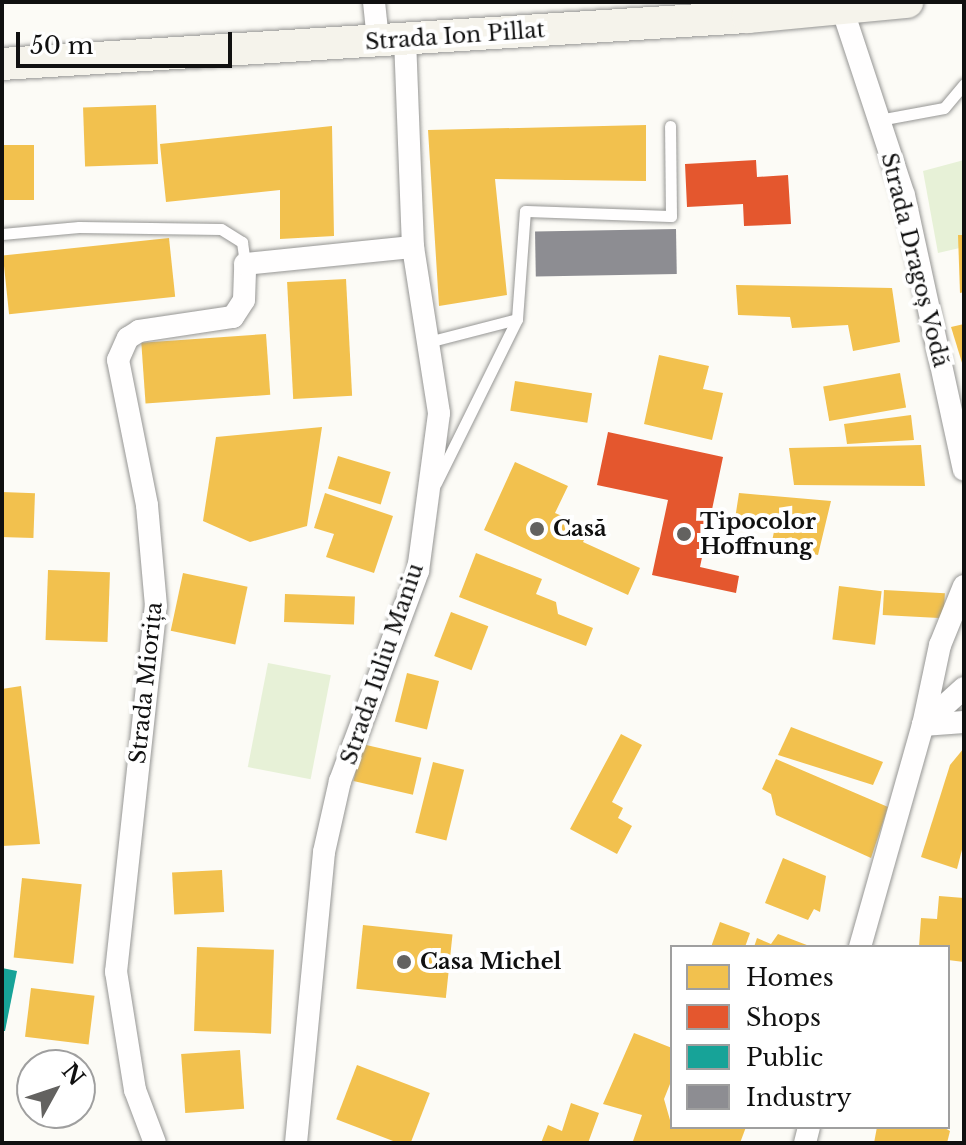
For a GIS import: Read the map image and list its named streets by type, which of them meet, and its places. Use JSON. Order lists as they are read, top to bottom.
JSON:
{
  "streets": {
    "main road": ["Strada Ion Pillat"],
    "street": ["Strada Dragoș Vodă", "Strada Iuliu Maniu", "Strada Miorița"]
  },
  "crossings": [
    ["Strada Ion Pillat", "Strada Dragoș Vodă"],
    ["Strada Ion Pillat", "Strada Iuliu Maniu"]
  ],
  "places": ["Casă", "Tipocolor Hoffnung", "Casa Michel"],
  "legend": [
    "Homes",
    "Shops",
    "Public",
    "Industry"
  ],
  "scale_bar": "50 m",
  "north": "top right"
}
